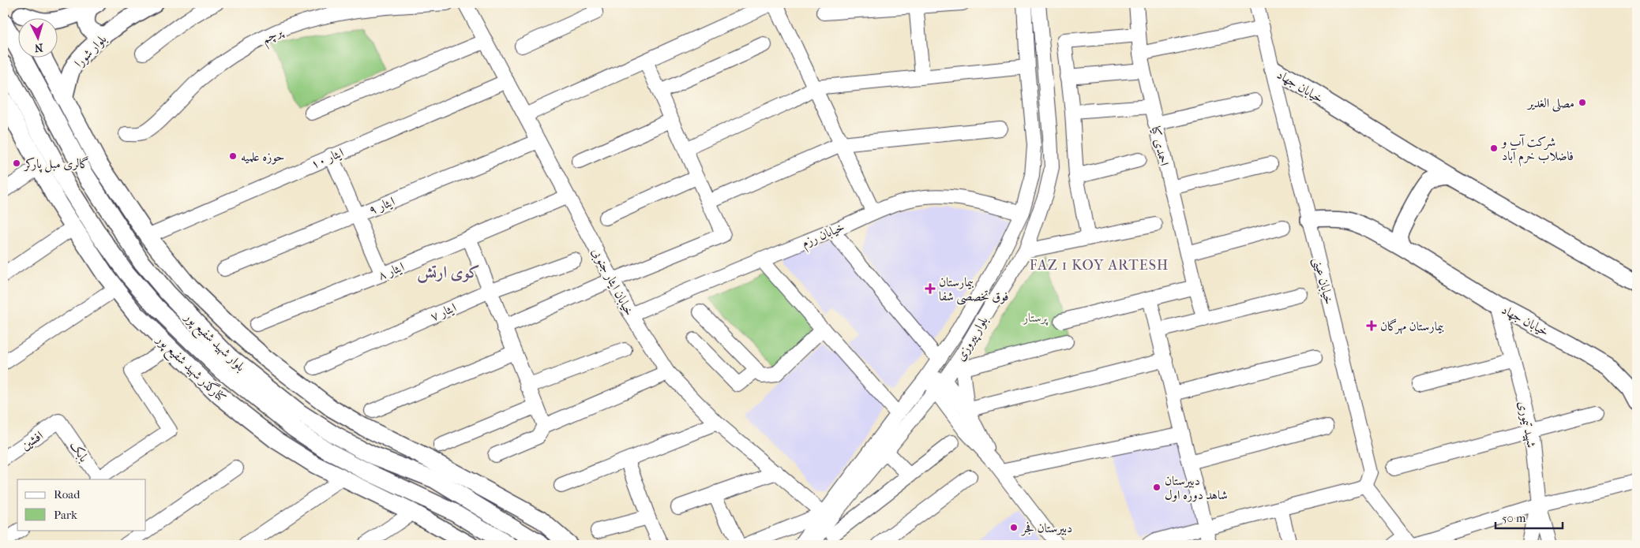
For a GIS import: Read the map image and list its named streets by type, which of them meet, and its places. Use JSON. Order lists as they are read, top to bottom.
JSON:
{
  "streets": {
    "main road": [
      "بلوار شورا",
      "خیابان جهاد",
      "بلوار شهید شفیع پور",
      "کنارگذر شهید شفیع پور"
    ],
    "street": [
      "پرچم",
      "احمدی کیا",
      "ایثار ۱۰",
      "ایثار ۹",
      "خیابان رزم",
      "ایثار ۸",
      "خیابان عینی",
      "خیابان ایثار جنوبی",
      "ایثار ۷",
      "بلوار پیروزی",
      "شهید تیموری",
      "افشین",
      "بابک"
    ]
  },
  "crossings": [
    ["خیابان جهاد", "خیابان عینی"],
    ["خیابان جهاد", "شهید تیموری"],
    ["ایثار ۱۰", "خیابان ایثار جنوبی"],
    ["ایثار ۹", "خیابان ایثار جنوبی"],
    ["خیابان رزم", "خیابان ایثار جنوبی"],
    ["خیابان رزم", "بلوار پیروزی"],
    ["ایثار ۸", "خیابان ایثار جنوبی"],
    ["خیابان ایثار جنوبی", "بلوار پیروزی"],
    ["افشین", "بابک"]
  ],
  "districts": ["FAZ 1 KOY ARTESH", "کوی ارتش"],
  "parks": ["پرستار"],
  "places": {
    "other": [
      "مصلی الغدیر",
      "شرکت آب و فاضلاب خرم آباد",
      "حوزه علمیه",
      "گالری مبل پارکر",
      "دبیرستان شاهد دوره اول",
      "دبیرستان فجر"
    ],
    "health": ["بیمارستان فوق تخصصی شفا", "بیمارستان مهرگان"]
  },
  "legend": ["Road", "Park"],
  "scale_bar": "50 m",
  "north": "bottom"
}
